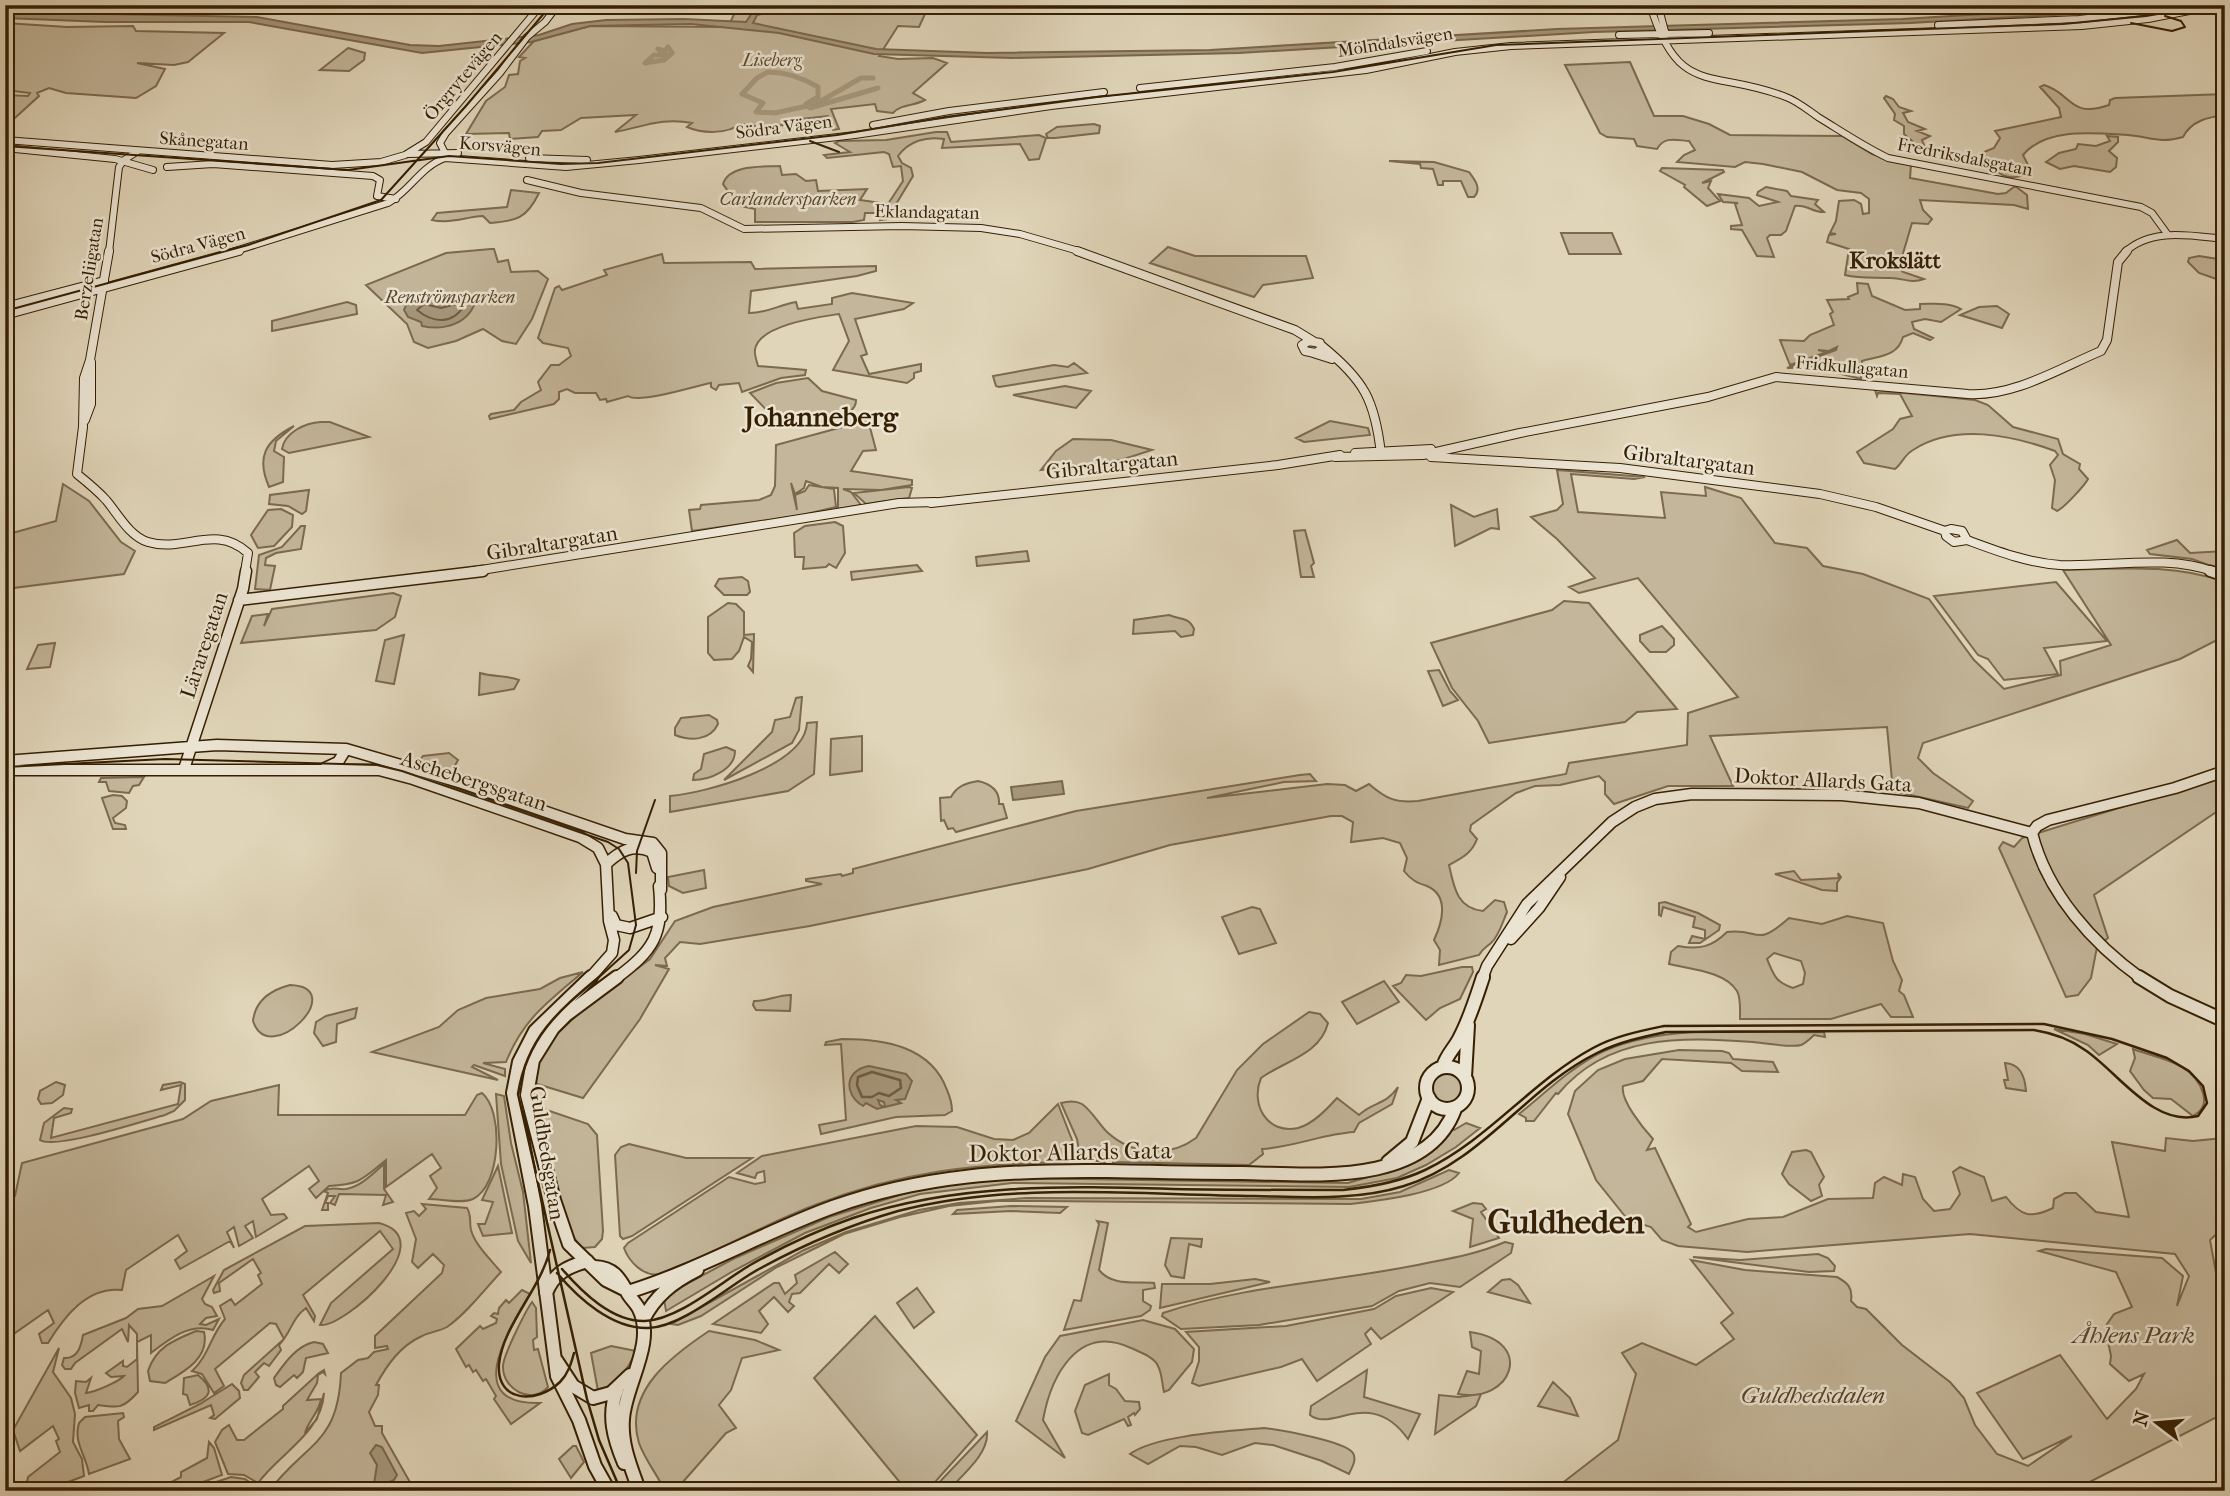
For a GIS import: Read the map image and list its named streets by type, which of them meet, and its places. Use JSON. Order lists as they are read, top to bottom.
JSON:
{
  "streets": {
    "street": [
      "Mölndalsvägen",
      "Örgrytevägen",
      "Södra Vägen",
      "Skånegatan",
      "Korsvägen",
      "Fredriksdalsgatan",
      "Eklandagatan",
      "Berzeliigatan",
      "Fridkullagatan",
      "Gibraltargatan",
      "Läraregatan",
      "Doktor Allards Gata",
      "Aschebergsgatan",
      "Guldhedsgatan"
    ]
  },
  "crossings": [
    ["Mölndalsvägen", "Södra Vägen"],
    ["Mölndalsvägen", "Fredriksdalsgatan"],
    ["Örgrytevägen", "Skånegatan"],
    ["Örgrytevägen", "Korsvägen"],
    ["Södra Vägen", "Skånegatan"],
    ["Södra Vägen", "Korsvägen"],
    ["Södra Vägen", "Eklandagatan"],
    ["Södra Vägen", "Berzeliigatan"],
    ["Skånegatan", "Korsvägen"],
    ["Korsvägen", "Eklandagatan"],
    ["Fredriksdalsgatan", "Fridkullagatan"],
    ["Eklandagatan", "Gibraltargatan"],
    ["Berzeliigatan", "Läraregatan"],
    ["Fridkullagatan", "Gibraltargatan"],
    ["Gibraltargatan", "Läraregatan"],
    ["Läraregatan", "Aschebergsgatan"],
    ["Doktor Allards Gata", "Guldhedsgatan"],
    ["Aschebergsgatan", "Guldhedsgatan"]
  ],
  "districts": ["Krokslätt", "Johanneberg", "Guldheden"],
  "parks": [
    "Liseberg",
    "Carlandersparken",
    "Renströmsparken",
    "Åhlens Park",
    "Guldhedsdalen"
  ],
  "north": "left"
}
